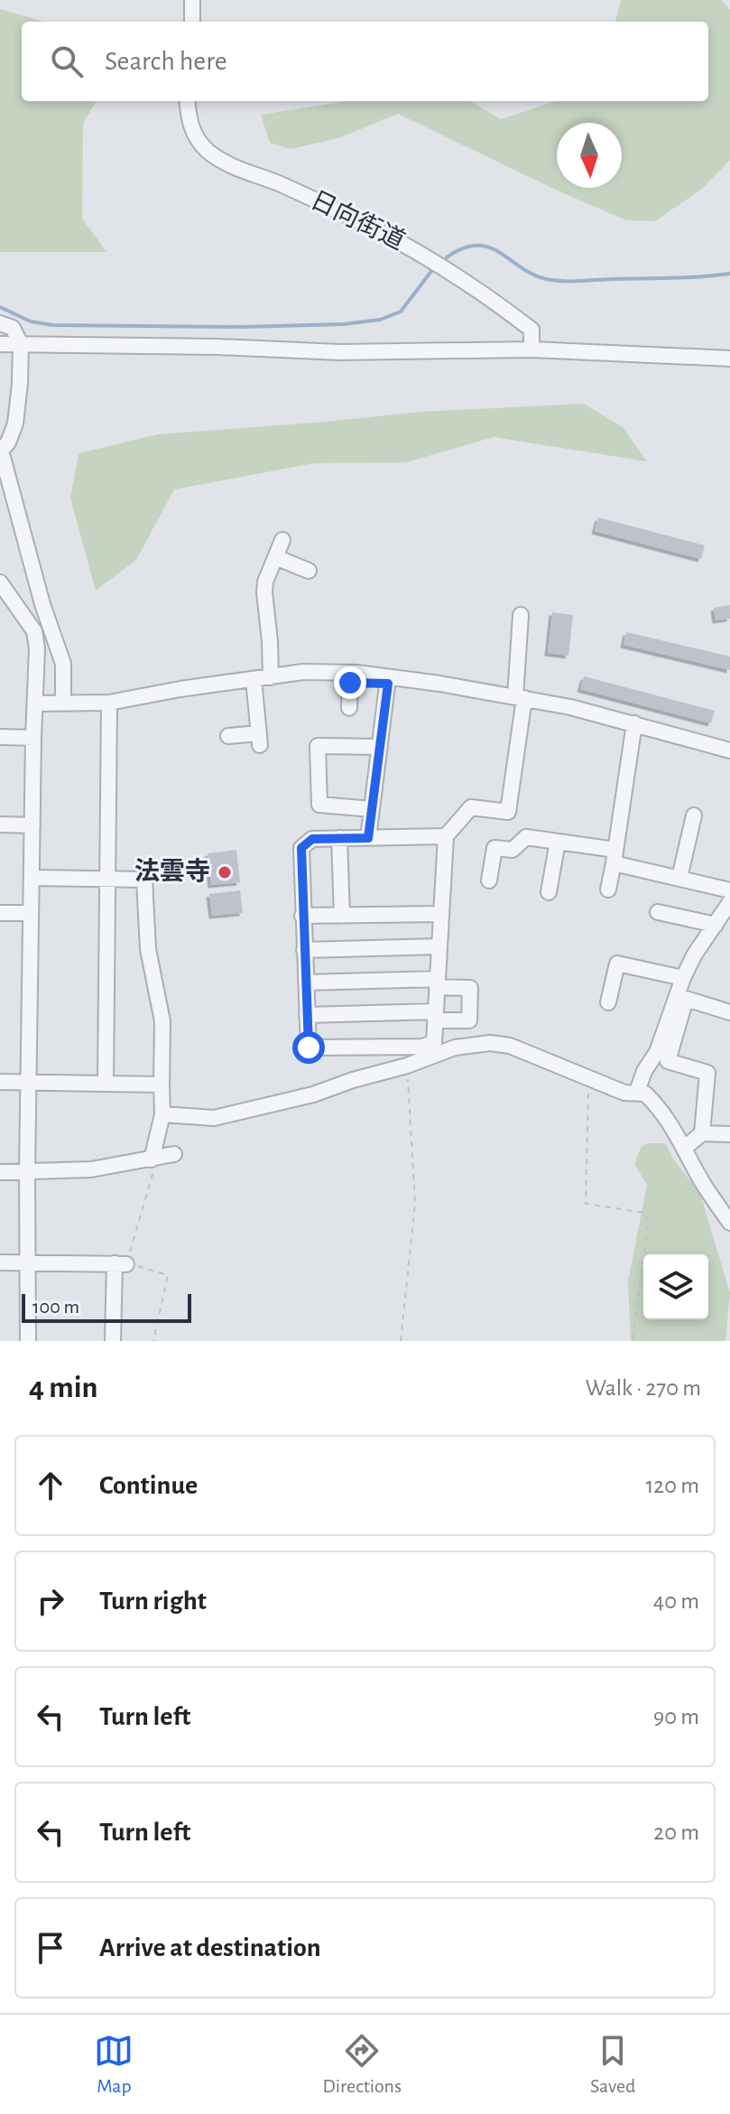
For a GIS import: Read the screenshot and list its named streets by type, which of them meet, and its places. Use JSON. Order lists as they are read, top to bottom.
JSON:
{
  "streets": {
    "street": ["日向街道"]
  },
  "places": ["法雲寺"],
  "scale_bar": "100 m",
  "north": "bottom",
  "page": {
    "search": "Search here",
    "scale": "100 m",
    "heading": ["4 min", "Walk · 270 m"],
    "list": [
      ["Continue", "120 m"],
      ["Turn right", "40 m"],
      ["Turn left", "90 m"],
      ["Turn left", "20 m"],
      "Arrive at destination"
    ],
    "nav": ["Map", "Directions", "Saved"]
  }
}
